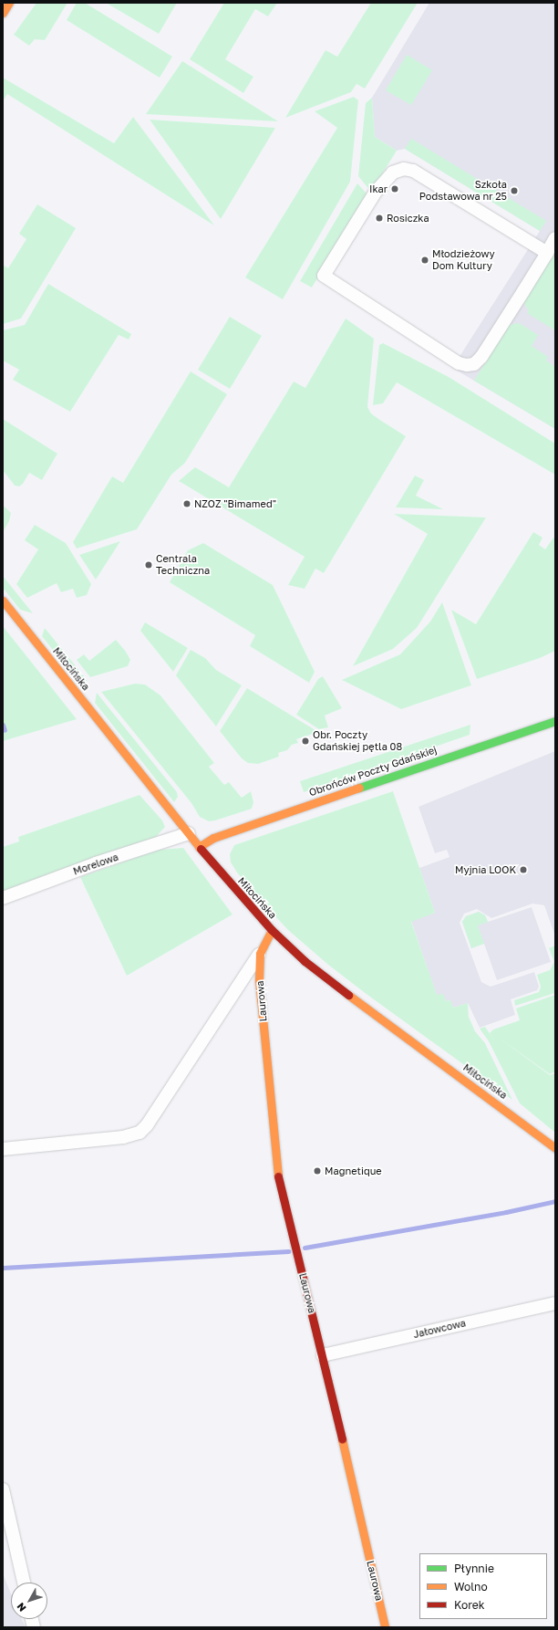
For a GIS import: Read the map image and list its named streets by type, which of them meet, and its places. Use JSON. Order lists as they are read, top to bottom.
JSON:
{
  "streets": {
    "street": [
      "Miłocińska",
      "Obrońców Poczty Gdańskiej",
      "Morelowa",
      "Laurowa",
      "Jałowcowa"
    ]
  },
  "crossings": [
    ["Miłocińska", "Obrońców Poczty Gdańskiej"],
    ["Miłocińska", "Morelowa"],
    ["Miłocińska", "Laurowa"],
    ["Laurowa", "Jałowcowa"]
  ],
  "places": [
    "Ikar",
    "Szkoła Podstawowa nr 25",
    "Rosiczka",
    "Młodzieżowy Dom Kultury",
    "NZOZ \"Bimamed\"",
    "Centrala Techniczna",
    "Obr. Poczty Gdańskiej pętla 08",
    "Myjnia LOOK",
    "Magnetique"
  ],
  "legend": ["Płynnie", "Wolno", "Korek"],
  "north": "bottom left"
}
